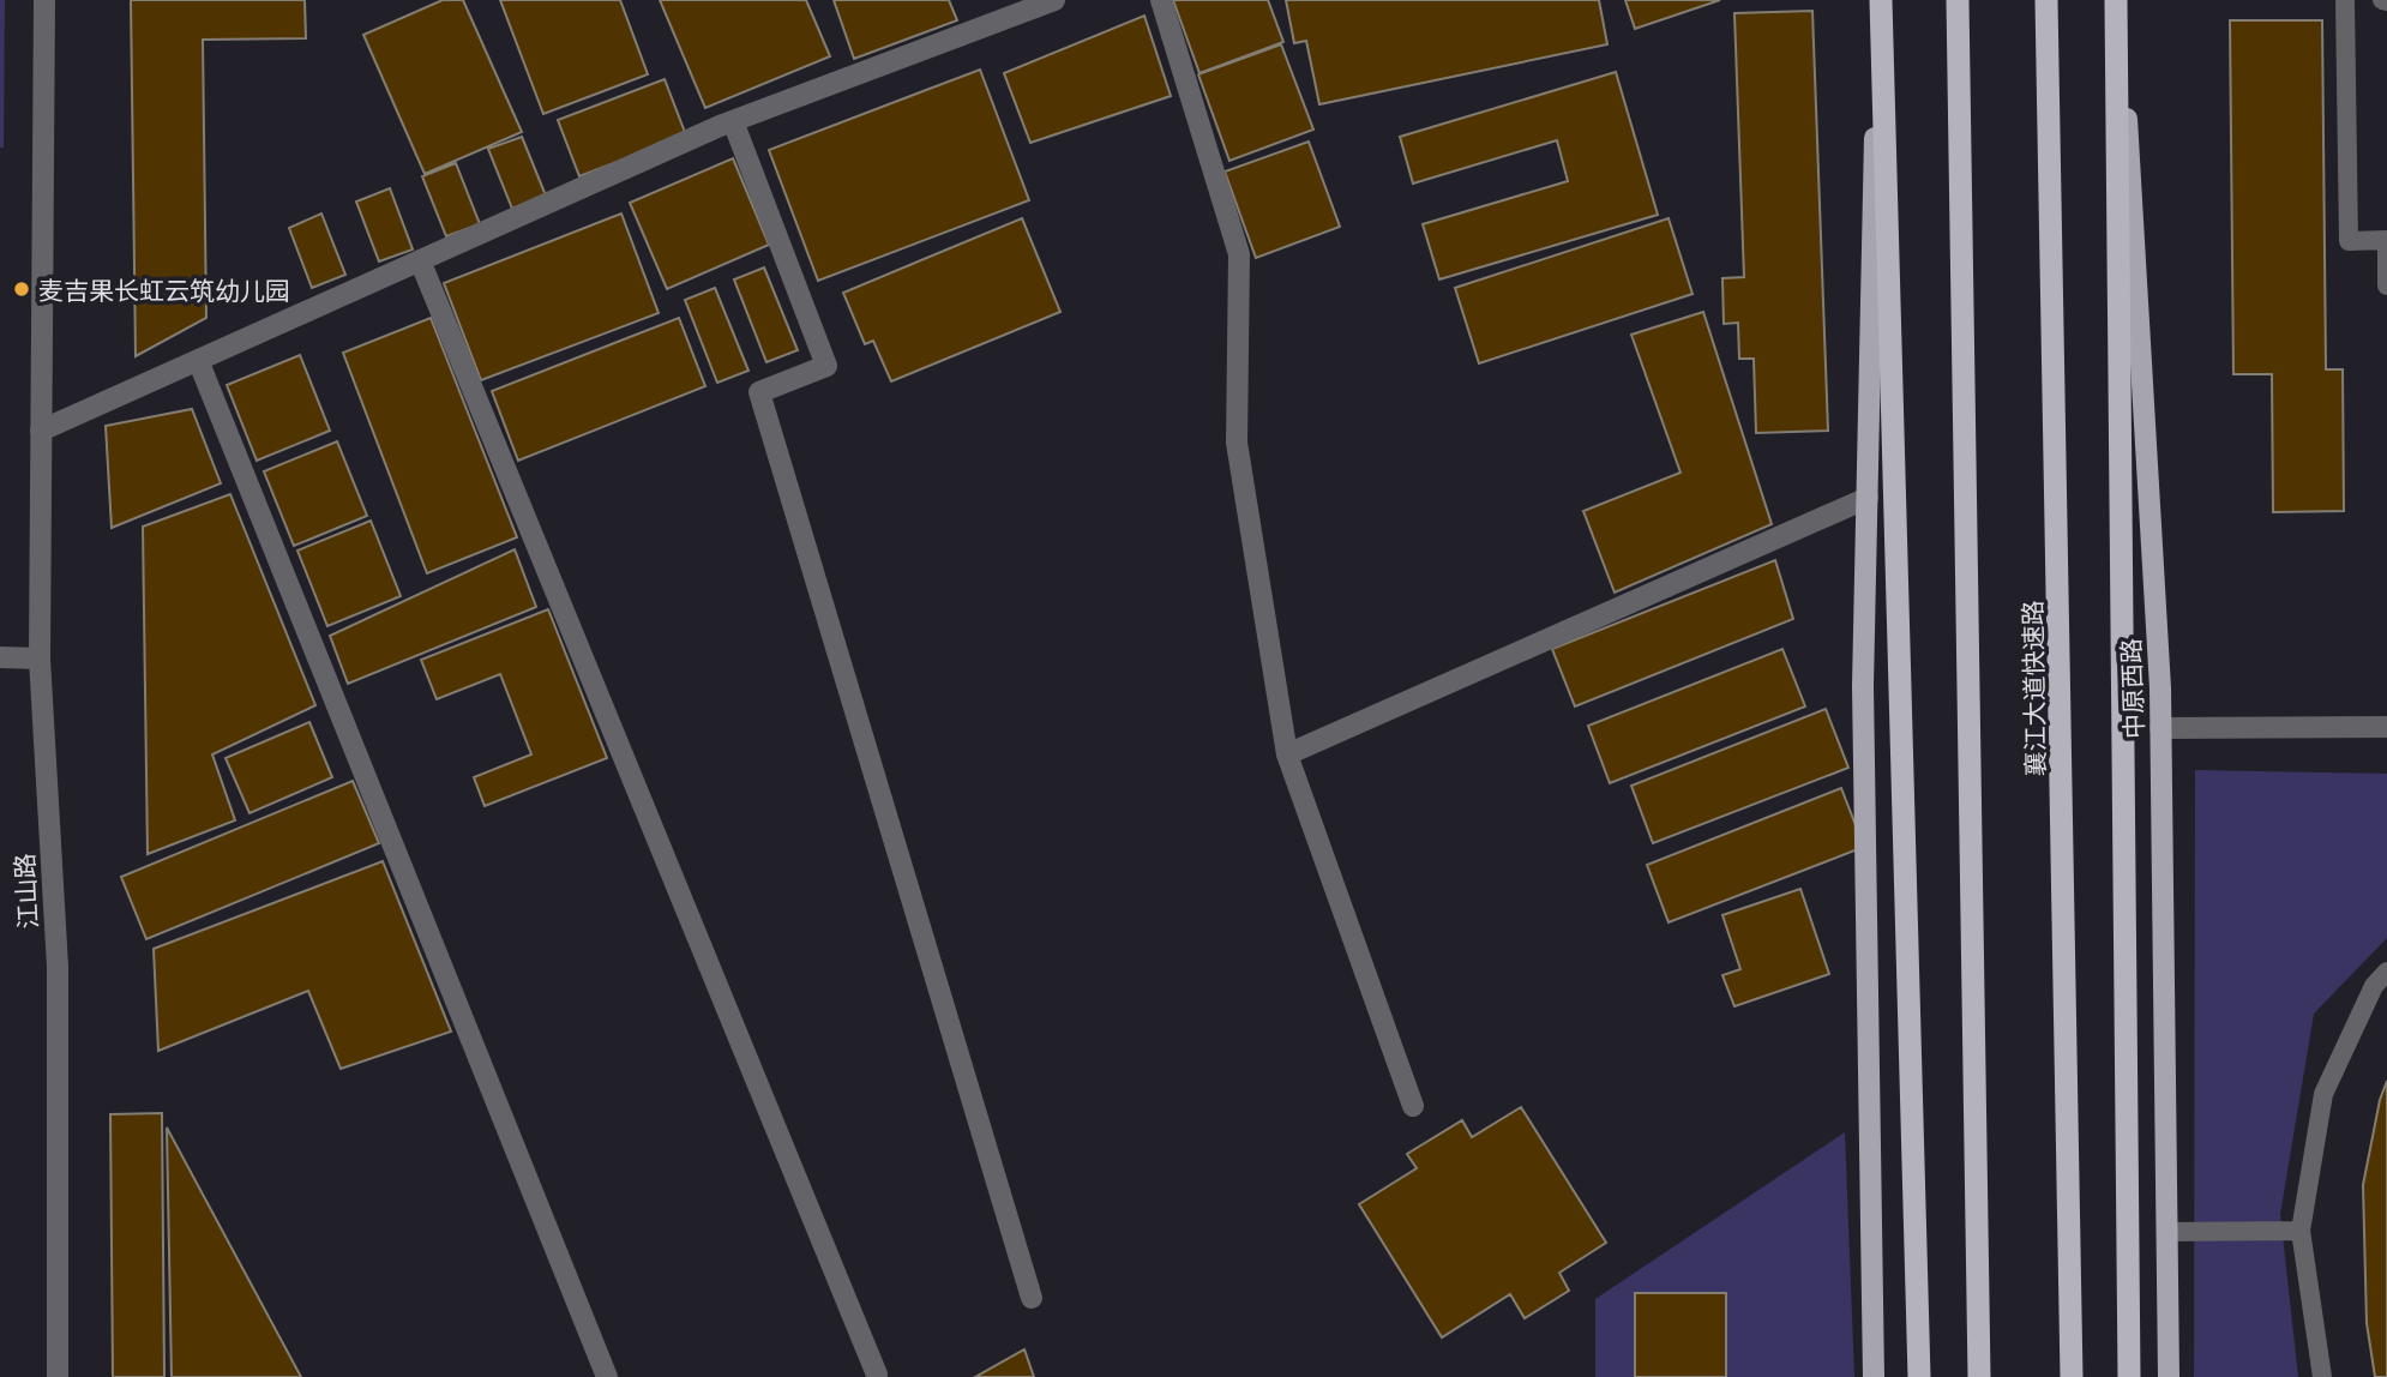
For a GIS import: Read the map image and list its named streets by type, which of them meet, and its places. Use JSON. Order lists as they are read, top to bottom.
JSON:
{
  "streets": {
    "highway": ["襄江大道快速路"],
    "main road": ["中原西路"],
    "street": ["江山路"]
  },
  "places": ["麦吉果长虹云筑幼儿园"]
}
